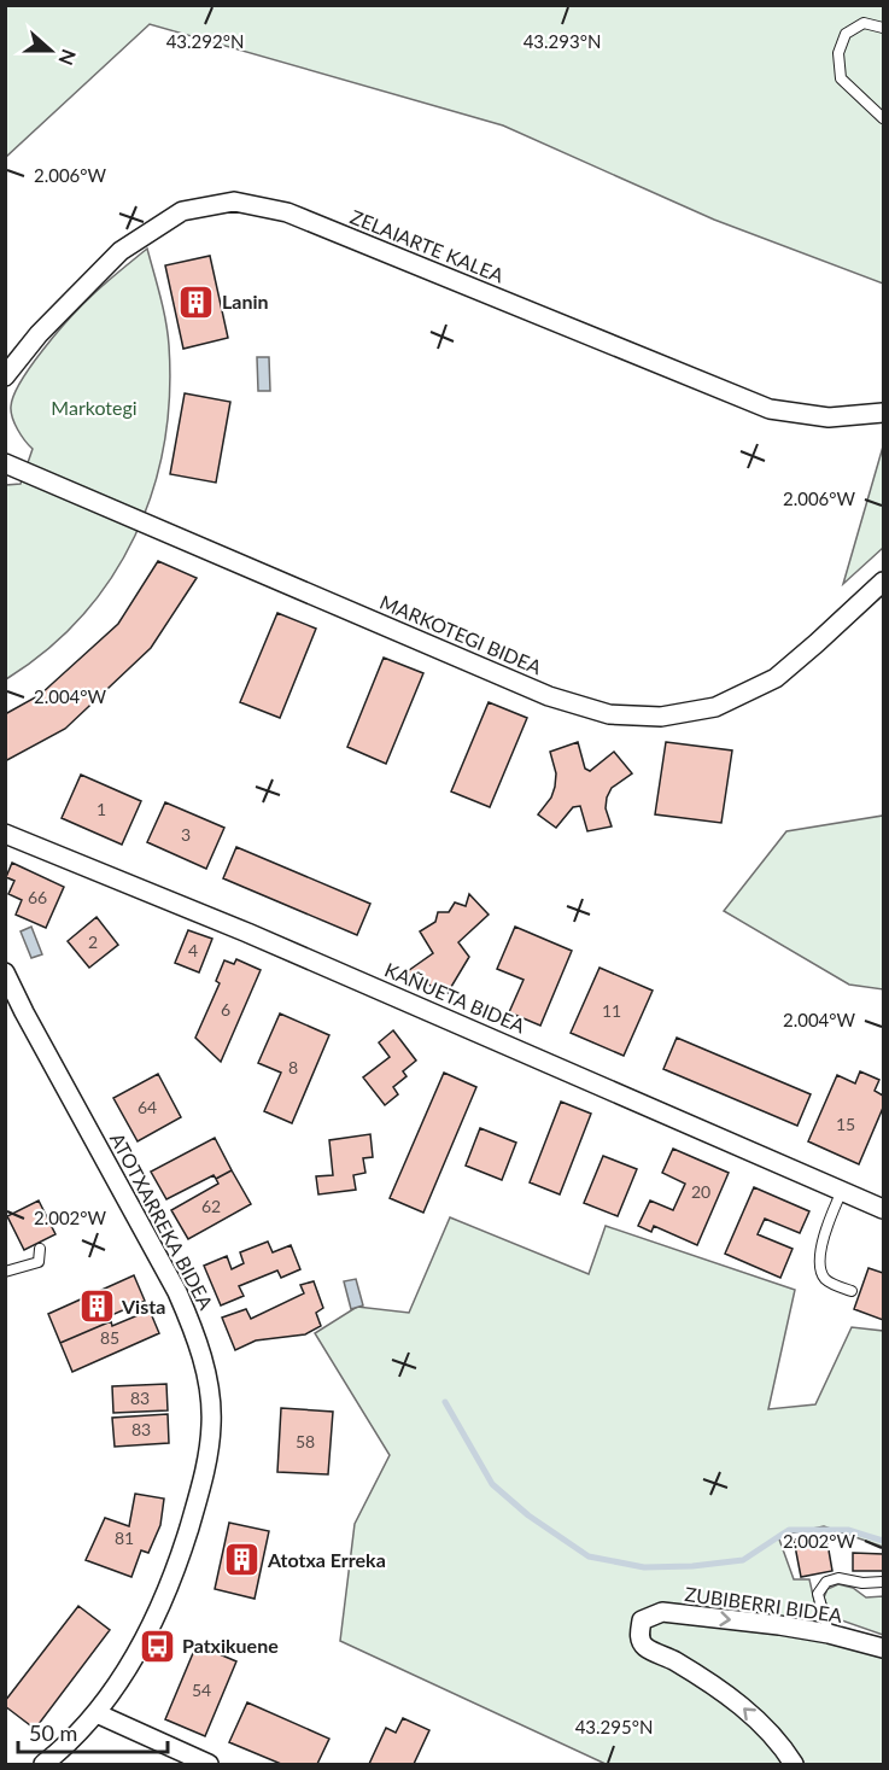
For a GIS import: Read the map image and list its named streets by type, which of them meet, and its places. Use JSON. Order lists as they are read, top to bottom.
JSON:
{
  "streets": {
    "street": [
      "ZELAIARTE KALEA",
      "MARKOTEGI BIDEA",
      "KAÑUETA BIDEA",
      "ATOTXARREKA BIDEA",
      "ZUBIBERRI BIDEA"
    ]
  },
  "parks": ["Markotegi"],
  "places": {
    "building": ["Lanin", "Vista", "Atotxa Erreka"],
    "bus stop": ["Patxikuene"]
  },
  "house_numbers": [
    "1",
    "3",
    "66",
    "2",
    "4",
    "6",
    "11",
    "8",
    "64",
    "15",
    "20",
    "62",
    "85",
    "83",
    "83",
    "58",
    "81",
    "54"
  ],
  "scale_bar": "50 m",
  "north": "right",
  "coordinates": [
    "43.292°N",
    "43.293°N",
    "2.006°W",
    "2.004°W",
    "2.002°W",
    "43.295°N"
  ]
}
